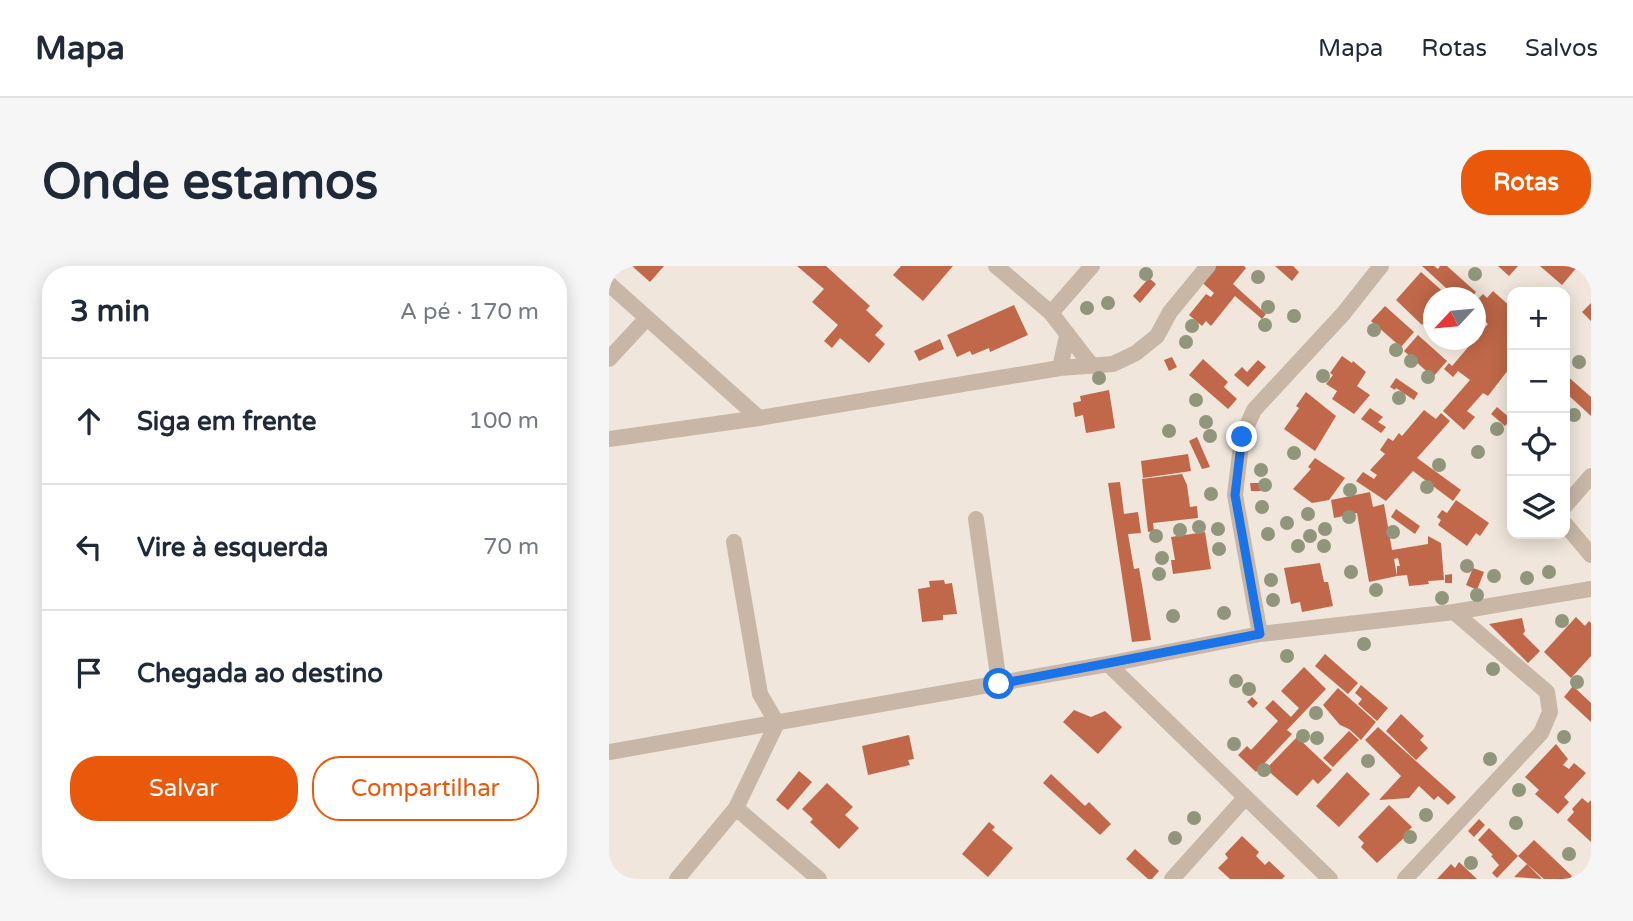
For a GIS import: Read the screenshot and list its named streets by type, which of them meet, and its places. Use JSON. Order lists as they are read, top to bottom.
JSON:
{
  "north": "bottom left",
  "page": {
    "header": "Mapa",
    "nav": ["Mapa", "Rotas", "Salvos"],
    "buttons": [
      "Rotas",
      ["Salvar", "Compartilhar"]
    ],
    "title": "Onde estamos",
    "heading": ["3 min", "A pé · 170 m"],
    "map_buttons": ["+", "−"],
    "list": [
      ["Siga em frente", "100 m"],
      ["Vire à esquerda", "70 m"],
      "Chegada ao destino"
    ]
  }
}
